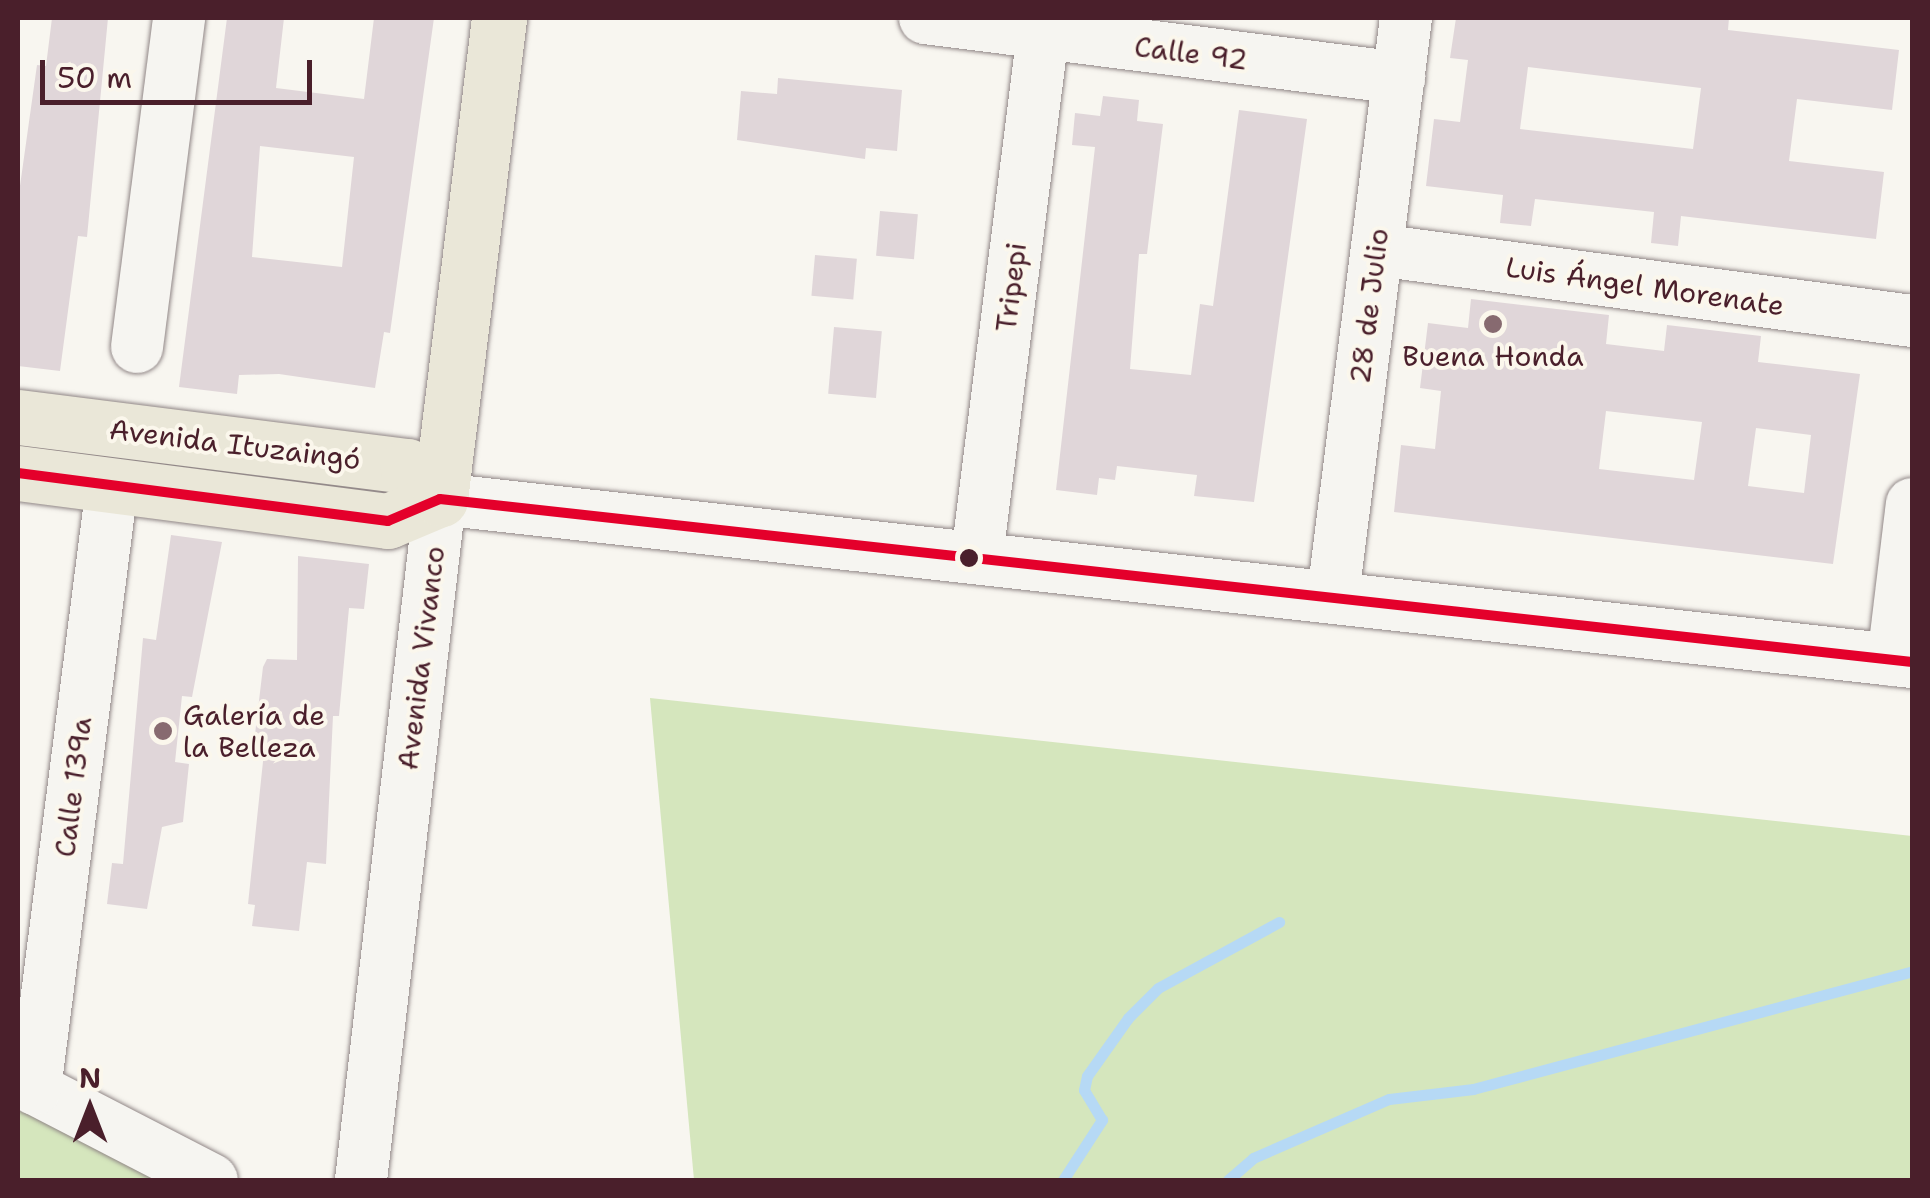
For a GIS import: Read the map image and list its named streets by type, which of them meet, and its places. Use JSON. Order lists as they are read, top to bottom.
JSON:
{
  "streets": {
    "main road": ["Avenida Ituzaingó", "Avenida Vivanco"],
    "street": [
      "Calle 92",
      "Luis Ángel Morenate",
      "Tripepi",
      "28 de Julio",
      "Calle 139a"
    ]
  },
  "crossings": [
    ["Calle 92", "Tripepi"],
    ["Calle 92", "28 de Julio"],
    ["Luis Ángel Morenate", "28 de Julio"],
    ["Tripepi", "Avenida Ituzaingó"],
    ["28 de Julio", "Avenida Ituzaingó"],
    ["Avenida Ituzaingó", "Avenida Vivanco"],
    ["Avenida Ituzaingó", "Calle 139a"]
  ],
  "places": ["Buena Honda", "Galería de la Belleza"],
  "scale_bar": "50 m",
  "north": "top"
}
